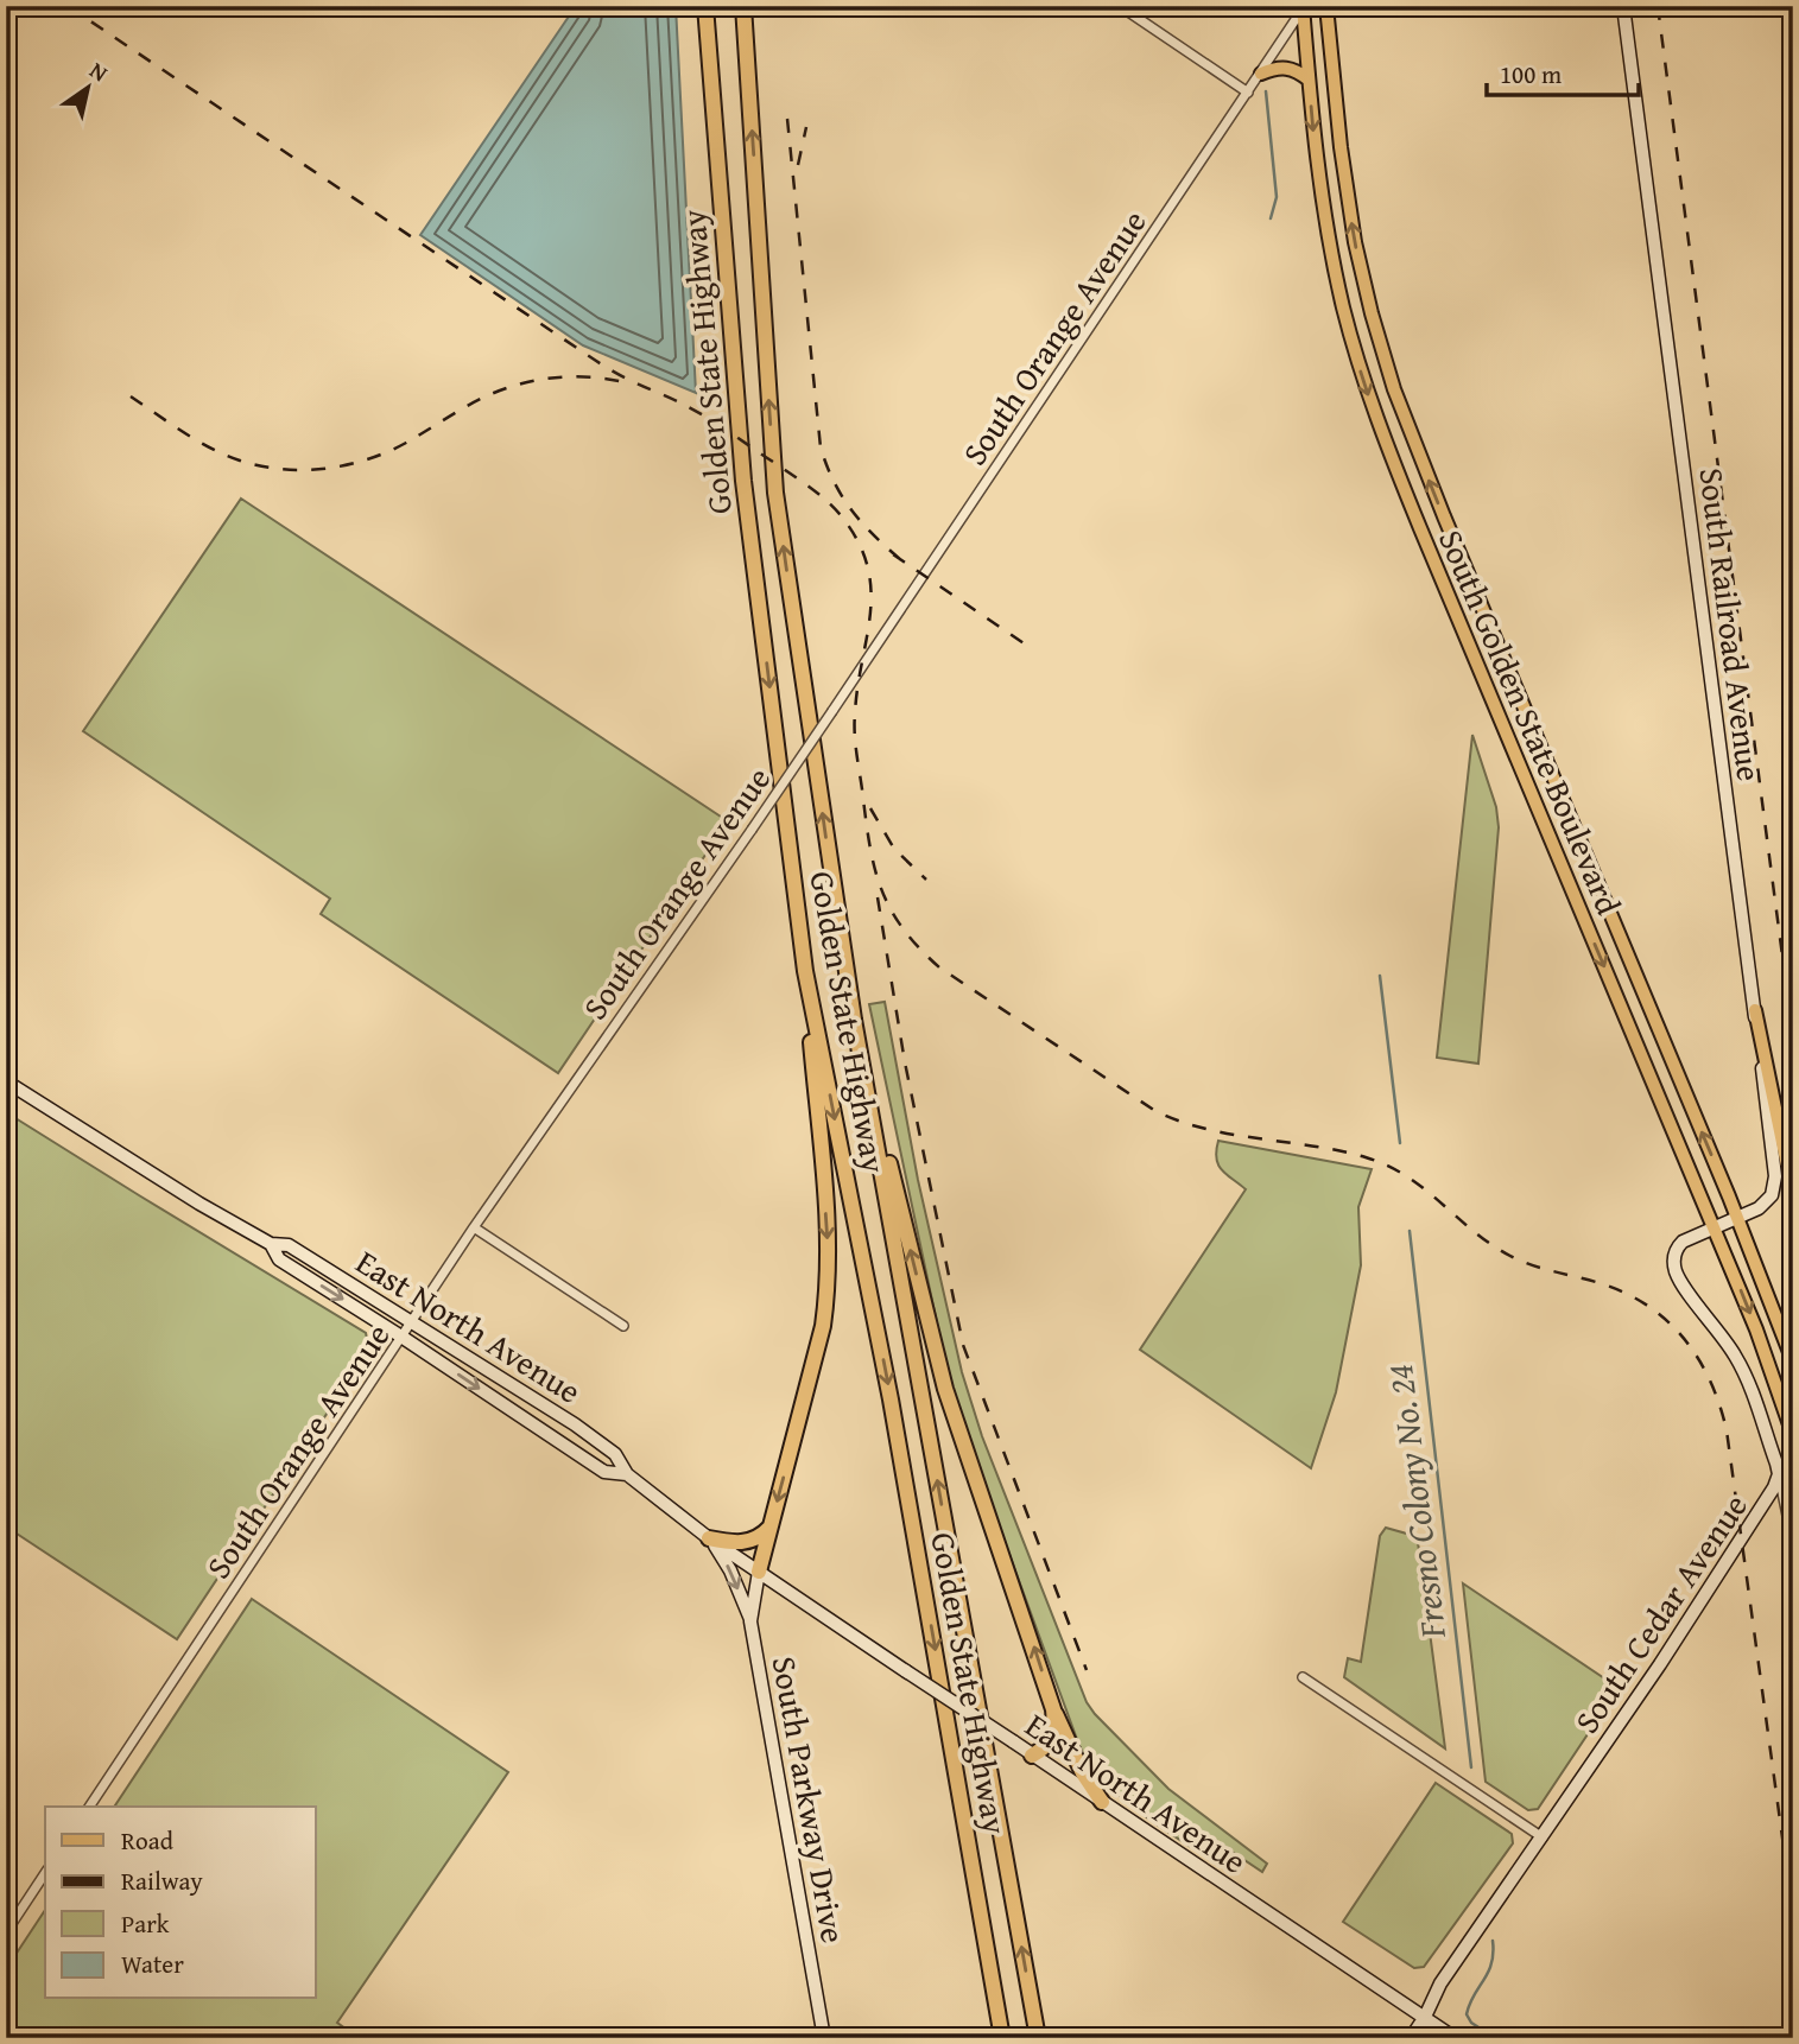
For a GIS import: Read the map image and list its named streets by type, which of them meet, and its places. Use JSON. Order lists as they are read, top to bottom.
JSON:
{
  "streets": {
    "highway": ["Golden State Highway"],
    "main road": ["South Golden State Boulevard"],
    "street": [
      "South Orange Avenue",
      "South Railroad Avenue",
      "East North Avenue",
      "South Cedar Avenue",
      "South Parkway Drive"
    ]
  },
  "crossings": [
    ["South Orange Avenue", "South Golden State Boulevard"],
    ["South Orange Avenue", "East North Avenue"],
    ["South Railroad Avenue", "South Golden State Boulevard"],
    ["South Railroad Avenue", "South Cedar Avenue"],
    ["South Golden State Boulevard", "South Cedar Avenue"],
    ["East North Avenue", "South Cedar Avenue"],
    ["East North Avenue", "South Parkway Drive"]
  ],
  "water": ["Fresno Colony No. 24"],
  "legend": [
    "Road",
    "Railway",
    "Park",
    "Water"
  ],
  "scale_bar": "100 m",
  "north": "top right"
}
